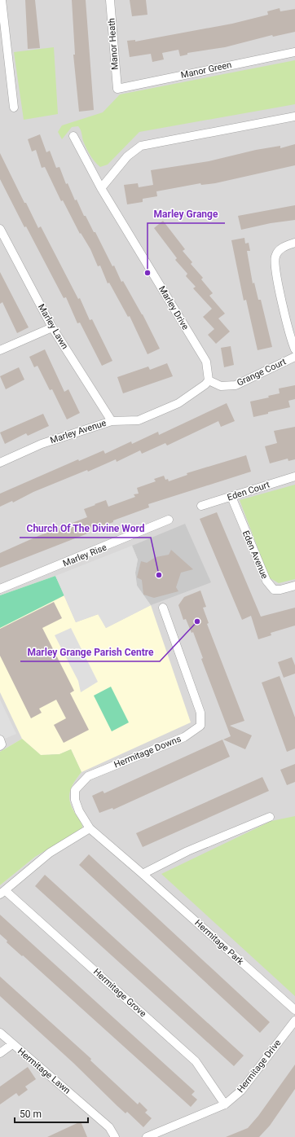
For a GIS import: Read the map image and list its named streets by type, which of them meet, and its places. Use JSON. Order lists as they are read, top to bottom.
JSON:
{
  "streets": {
    "street": [
      "Manor Heath",
      "Manor Green",
      "Marley Drive",
      "Marley Lawn",
      "Grange Court",
      "Marley Avenue",
      "Eden Court",
      "Eden Avenue",
      "Marley Rise",
      "Hermitage Downs",
      "Hermitage Park",
      "Hermitage Grove",
      "Hermitage Drive",
      "Hermitage Lawn"
    ]
  },
  "crossings": [
    ["Manor Heath", "Manor Green"],
    ["Marley Drive", "Grange Court"],
    ["Marley Drive", "Marley Avenue"],
    ["Marley Lawn", "Marley Avenue"],
    ["Grange Court", "Marley Avenue"],
    ["Eden Court", "Eden Avenue"],
    ["Hermitage Downs", "Hermitage Park"],
    ["Hermitage Grove", "Hermitage Drive"]
  ],
  "places": ["Marley Grange", "Church Of The Divine Word", "Marley Grange Parish Centre"],
  "scale_bar": "50 m"
}
